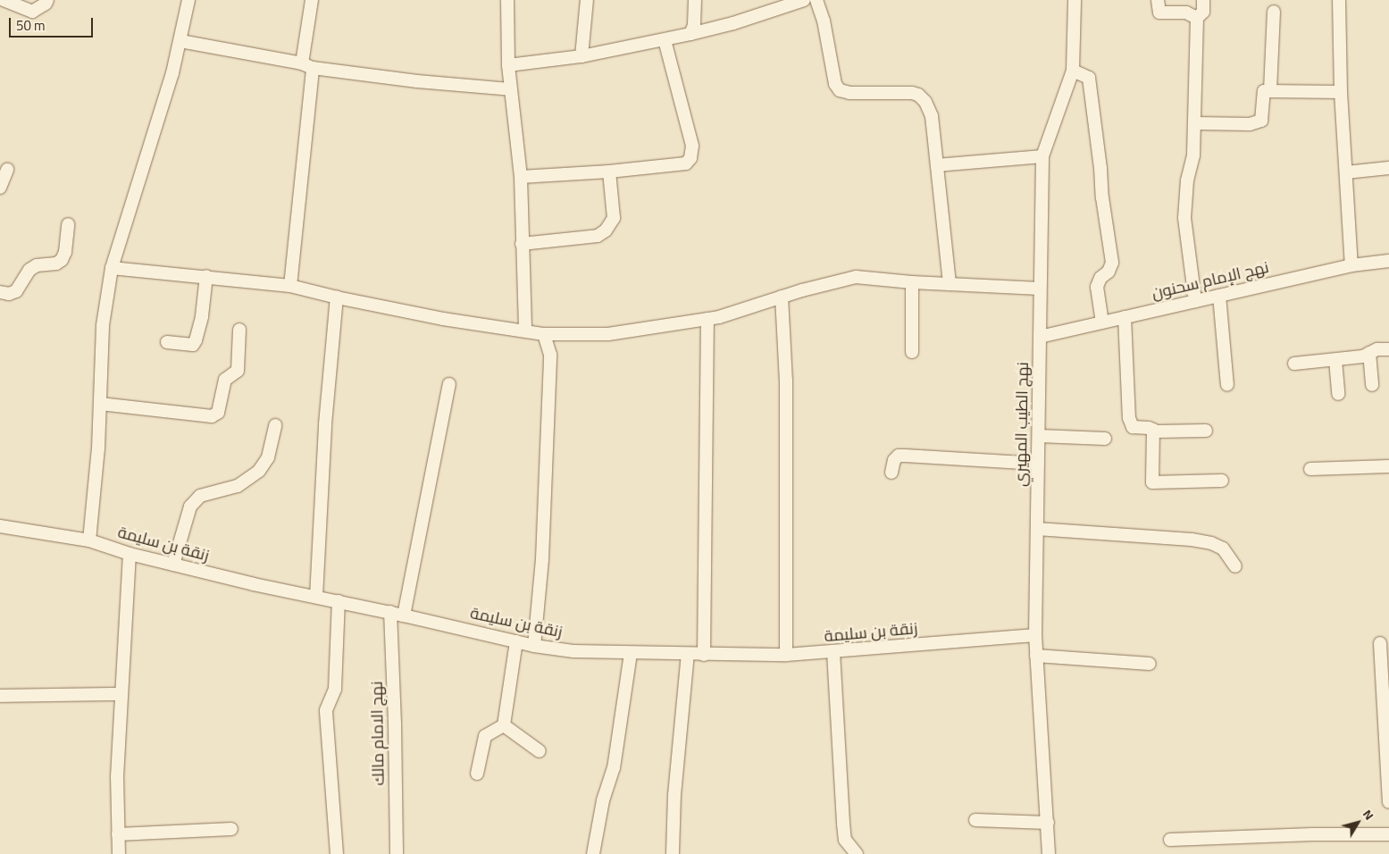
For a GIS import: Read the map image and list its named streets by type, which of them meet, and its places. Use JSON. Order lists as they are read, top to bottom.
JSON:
{
  "streets": {
    "street": [
      "نهج الإمام سحنون",
      "نهج الطيب المهيري",
      "زنقة بن سليمة",
      "نهج الامام مالك"
    ]
  },
  "crossings": [
    ["نهج الإمام سحنون", "نهج الطيب المهيري"],
    ["نهج الطيب المهيري", "زنقة بن سليمة"],
    ["زنقة بن سليمة", "نهج الامام مالك"]
  ],
  "scale_bar": "50 m",
  "north": "top right"
}
